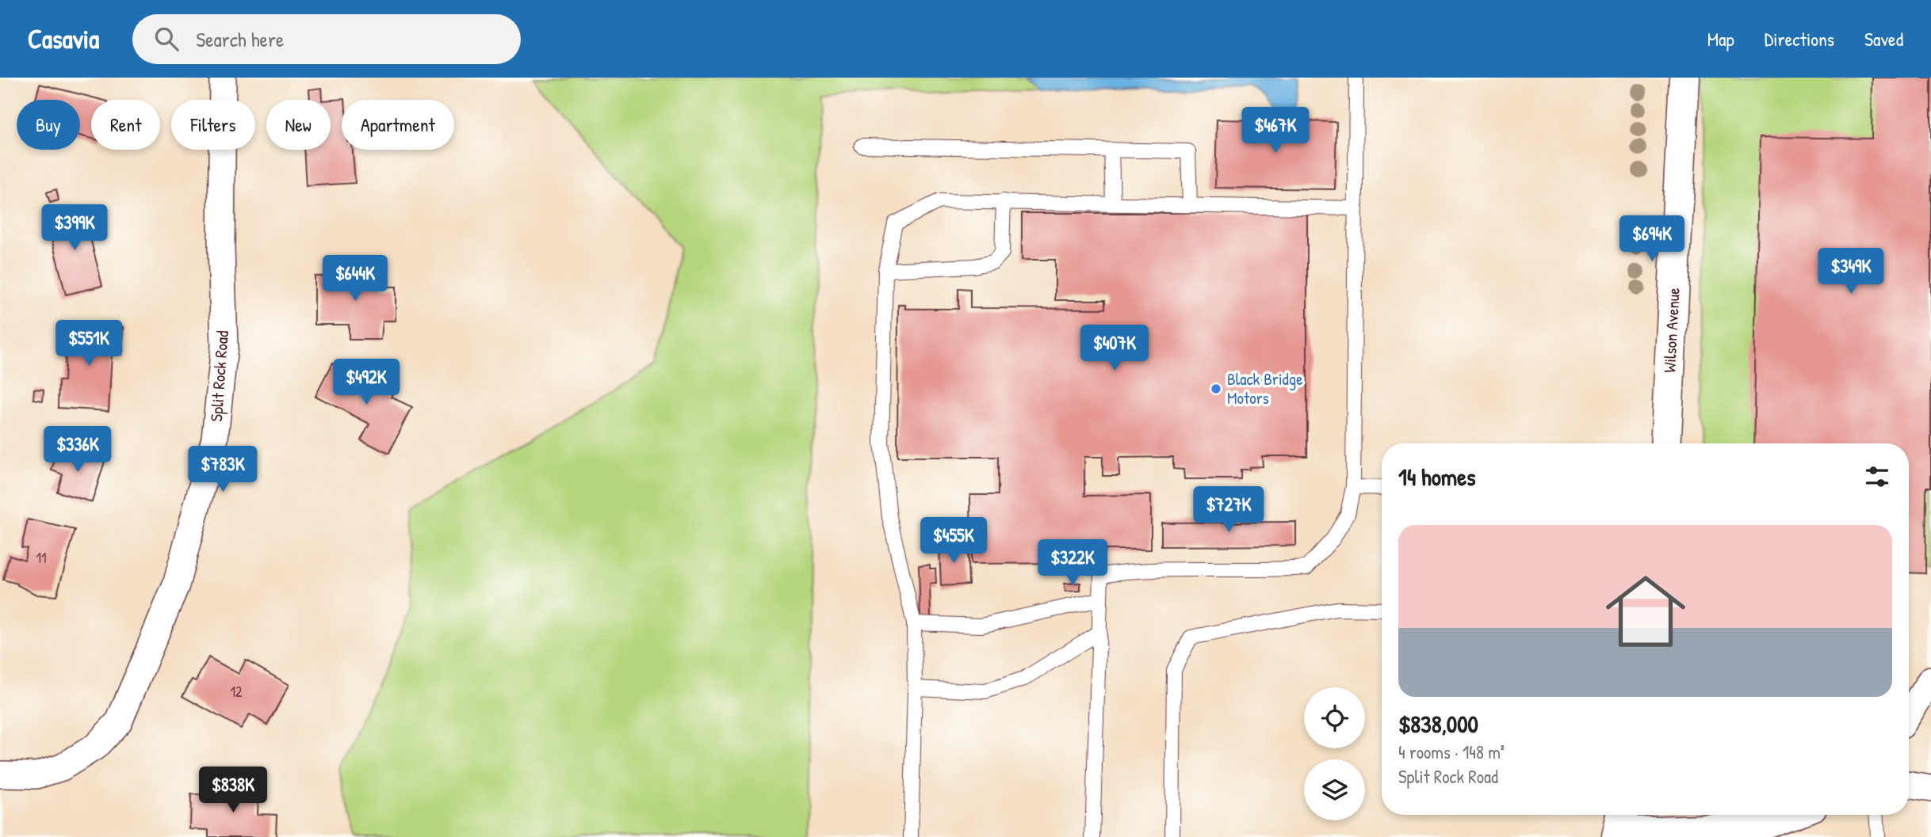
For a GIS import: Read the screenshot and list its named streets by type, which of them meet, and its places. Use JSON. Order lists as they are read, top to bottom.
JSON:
{
  "streets": {
    "main road": ["Wilson Avenue"],
    "street": ["Split Rock Road"]
  },
  "places": ["Black Bridge Motors"],
  "house_numbers": ["11", "12"],
  "page": {
    "header": "Casavia",
    "search": "Search here",
    "nav": ["Map", "Directions", "Saved"],
    "chip": [
      "Buy",
      "Rent",
      "Filters",
      "New",
      "Apartment"
    ],
    "price": [
      "$467K",
      "$399K",
      "$694K",
      "$349K",
      "$644K",
      "$551K",
      "$407K",
      "$492K",
      "$336K",
      "$783K",
      "$727K",
      "$455K",
      "$322K",
      "$838K"
    ],
    "heading": "14 homes",
    "list": [
      {
        "name": "$838,000",
        "note": "4 rooms · 148 m² · Split Rock Road"
      }
    ]
  }
}
